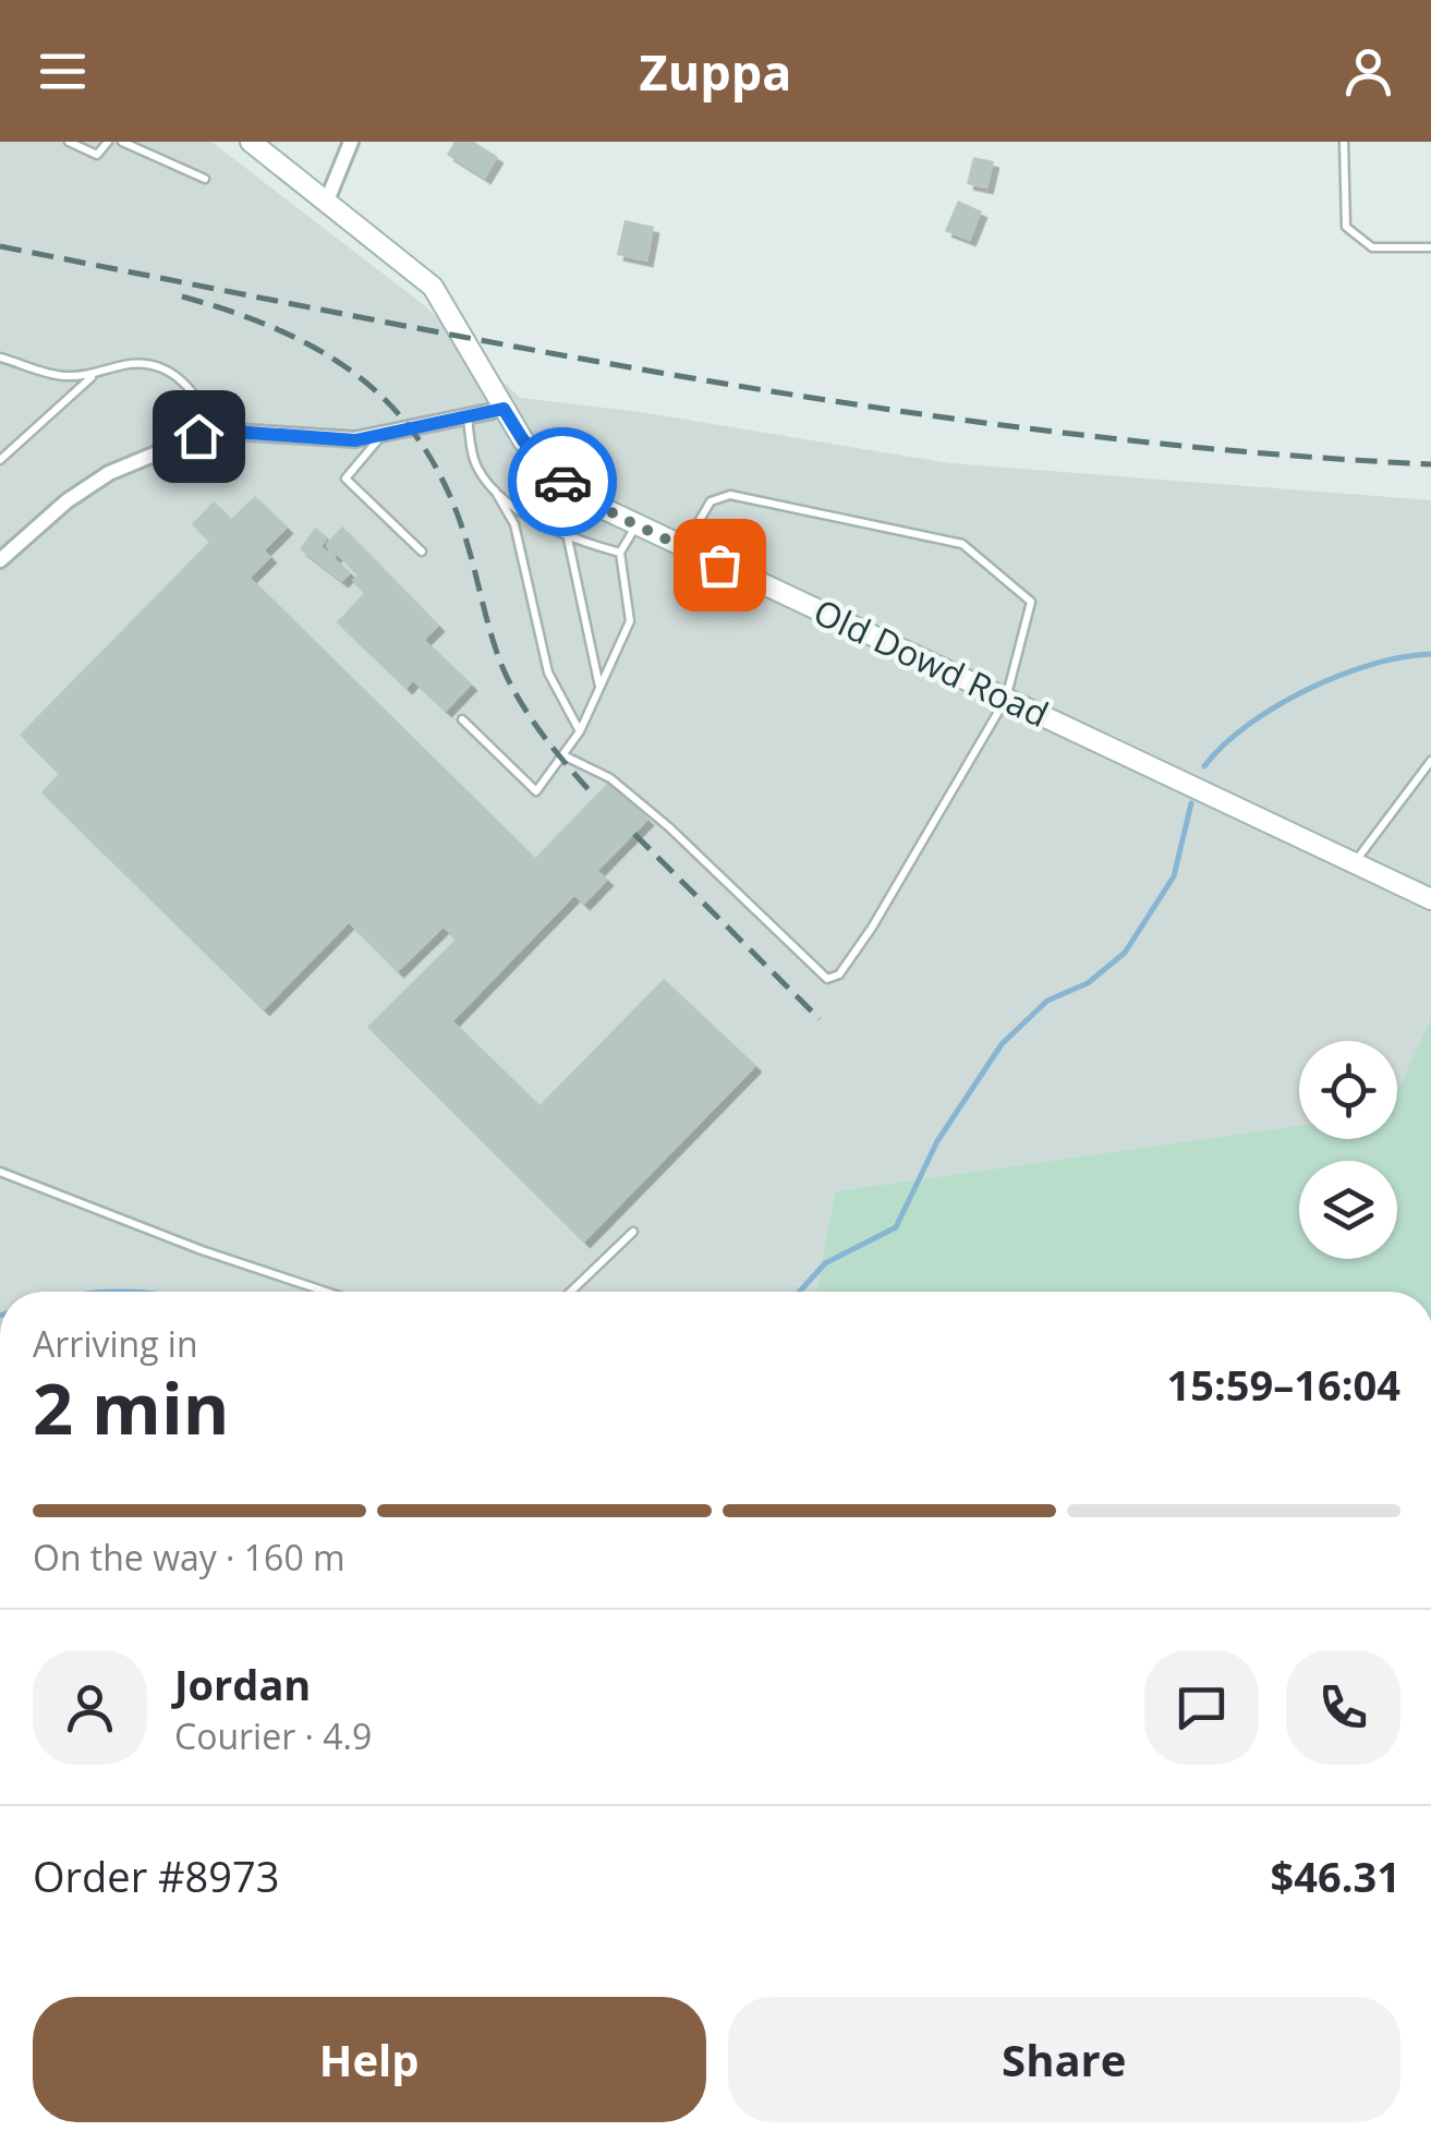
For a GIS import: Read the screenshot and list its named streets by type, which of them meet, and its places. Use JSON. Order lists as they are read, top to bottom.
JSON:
{
  "streets": {
    "street": ["Old Dowd Road"]
  },
  "page": {
    "header": "Zuppa",
    "heading": ["2 min", "Arriving in", "15:59–16:04"],
    "panel": [
      "Jordan",
      "Courier · 4.9",
      "Order #8973",
      "$46.31"
    ],
    "bar": "On the way · 160 m",
    "buttons": ["Help", "Share"]
  }
}
